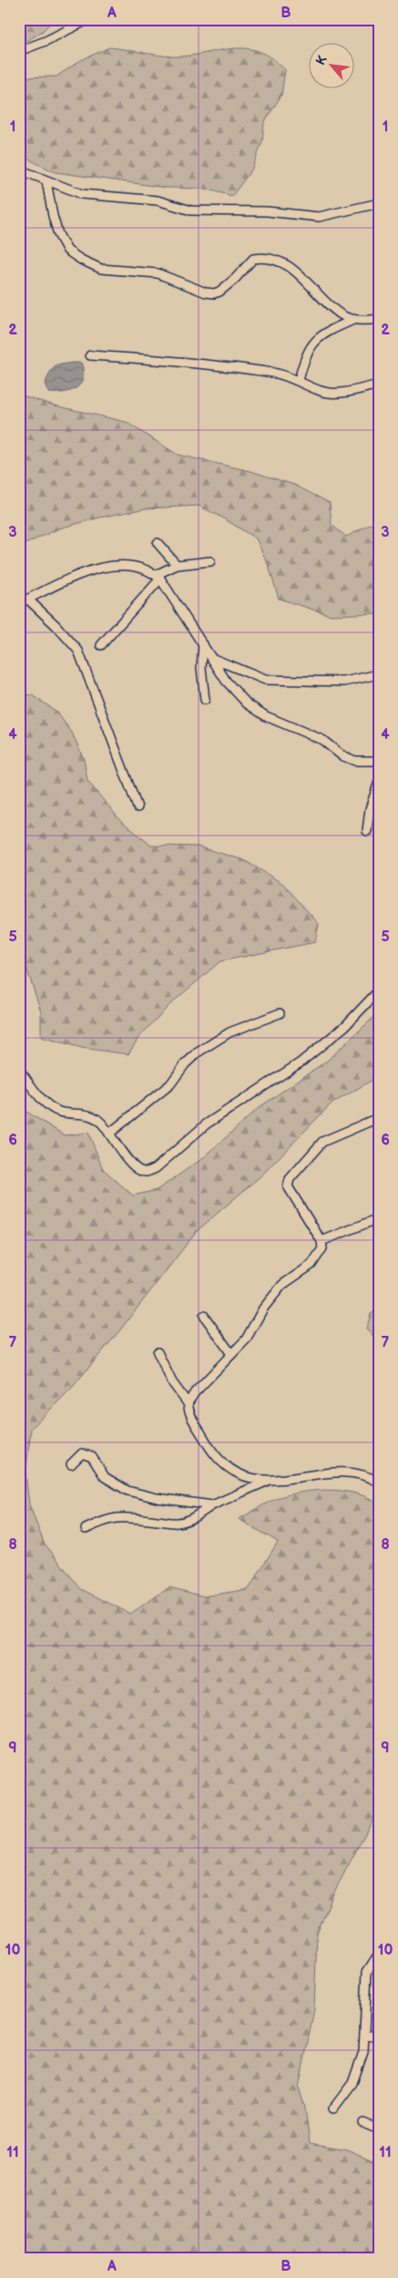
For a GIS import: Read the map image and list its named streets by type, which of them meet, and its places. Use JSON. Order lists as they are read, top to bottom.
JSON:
{
  "north": "top left",
  "grid": {
    "columns": ["A", "B"],
    "rows": [
      "1",
      "2",
      "3",
      "4",
      "5",
      "6",
      "7",
      "8",
      "9",
      "10",
      "11"
    ]
  }
}
